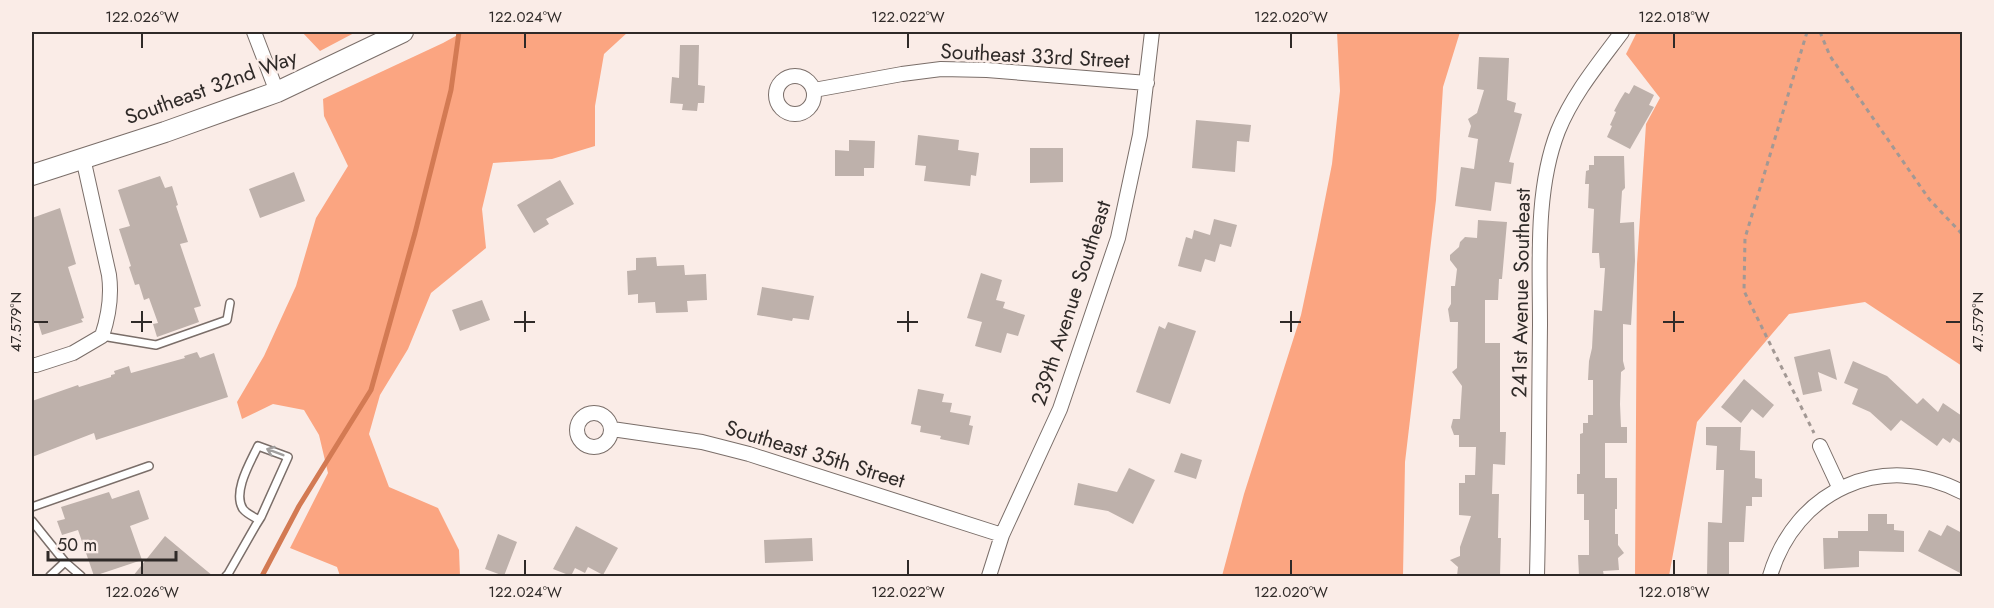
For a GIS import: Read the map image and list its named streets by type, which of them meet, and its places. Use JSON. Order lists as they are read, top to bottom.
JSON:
{
  "streets": {
    "street": [
      "Southeast 33rd Street",
      "Southeast 32nd Way",
      "241st Avenue Southeast",
      "239th Avenue Southeast",
      "Southeast 35th Street"
    ]
  },
  "crossings": [
    ["Southeast 33rd Street", "239th Avenue Southeast"],
    ["239th Avenue Southeast", "Southeast 35th Street"]
  ],
  "scale_bar": "50 m",
  "coordinates": [
    "122.026°W",
    "122.024°W",
    "122.022°W",
    "122.020°W",
    "122.018°W",
    "47.579°N"
  ]
}
